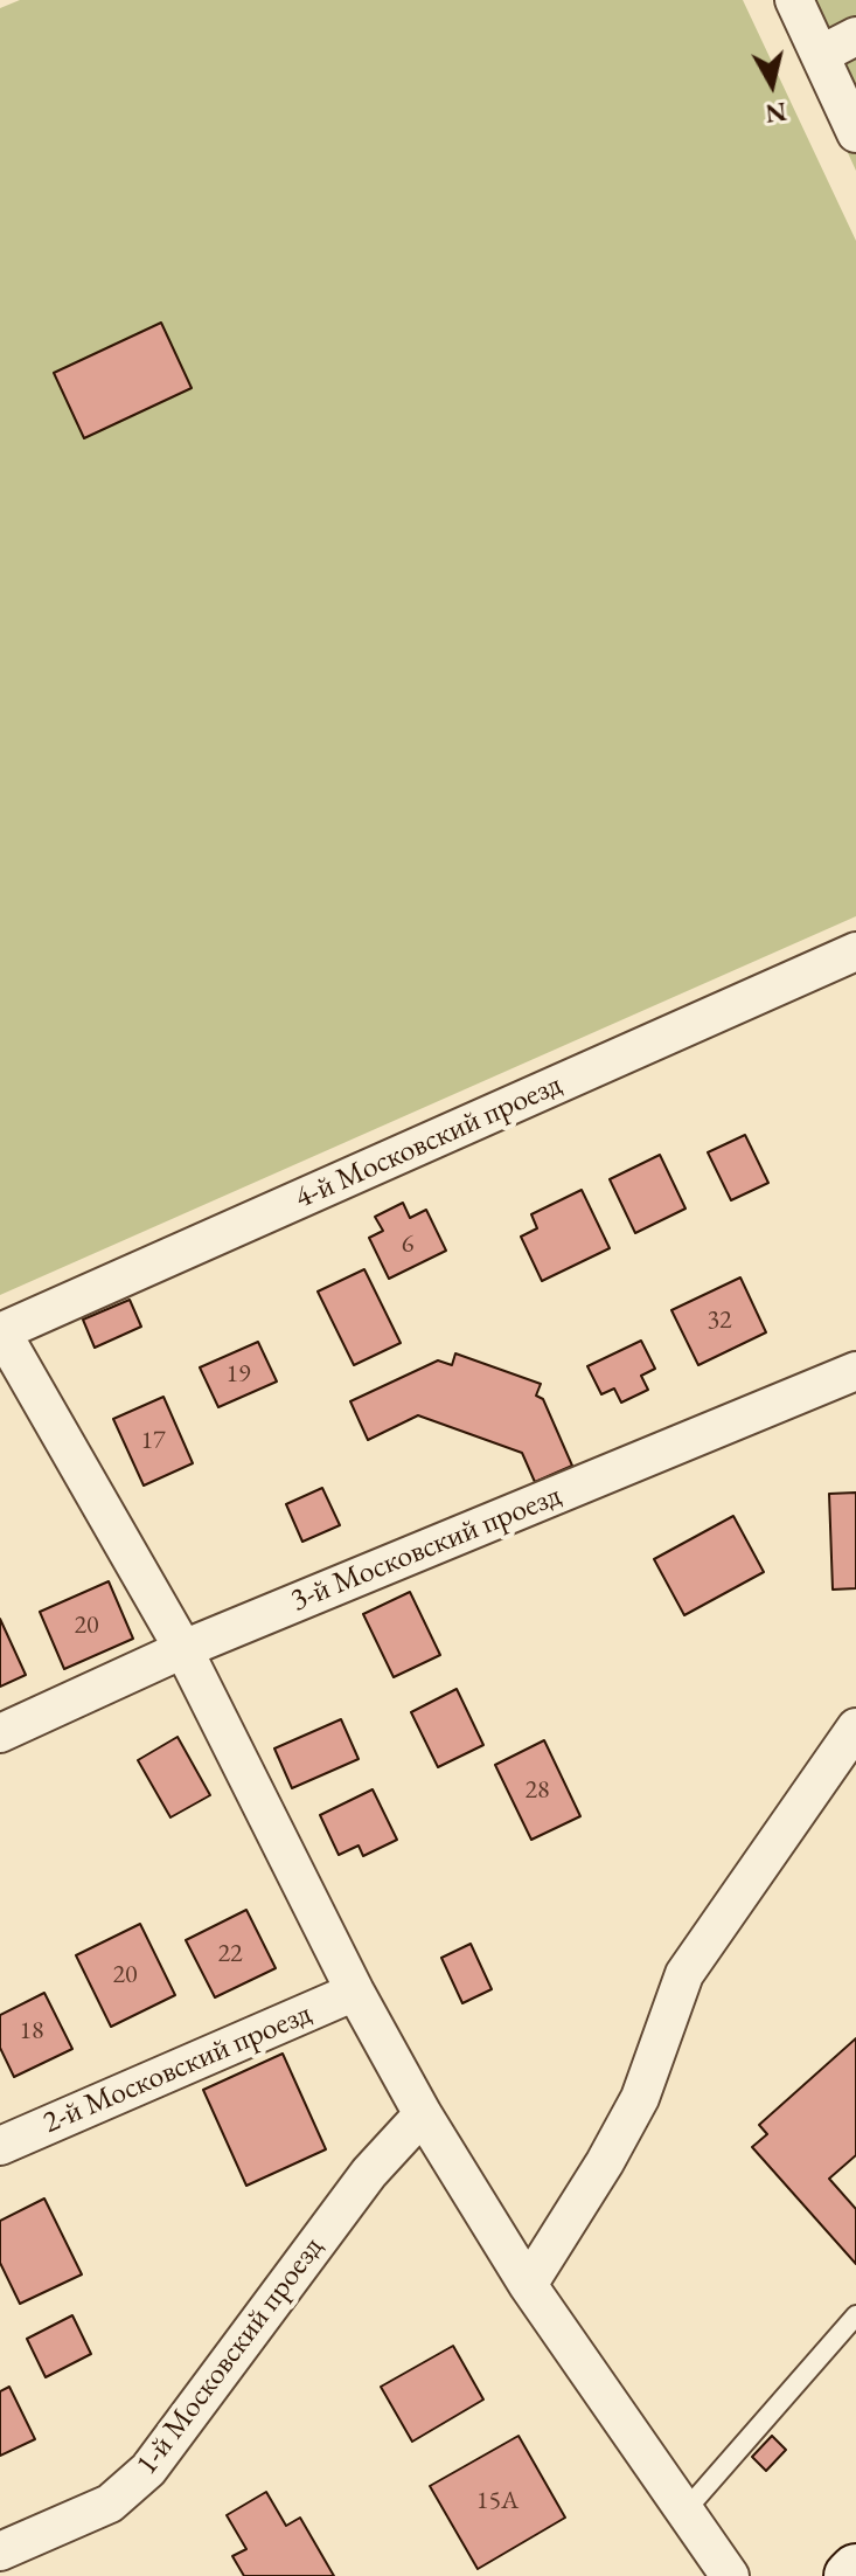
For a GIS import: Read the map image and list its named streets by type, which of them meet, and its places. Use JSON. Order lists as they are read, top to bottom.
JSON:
{
  "streets": {
    "street": [
      "4-й Московский проезд",
      "3-й Московский проезд",
      "2-й Московский проезд",
      "1-й Московский проезд"
    ]
  },
  "house_numbers": [
    "6",
    "32",
    "19",
    "17",
    "20",
    "28",
    "22",
    "20",
    "18",
    "15А"
  ],
  "north": "bottom"
}
